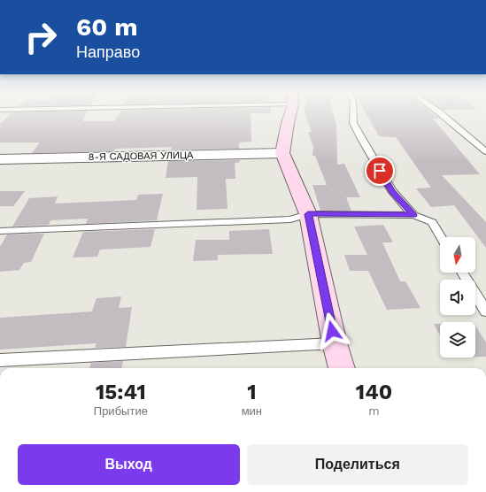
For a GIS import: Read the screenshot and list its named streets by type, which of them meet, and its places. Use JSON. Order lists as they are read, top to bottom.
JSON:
{
  "streets": {
    "street": ["8-Я САДОВАЯ УЛИЦА"]
  },
  "north": "bottom",
  "page": {
    "turn": ["60 m", "Направо"],
    "eta": [
      "15:41",
      "Прибытие",
      "1",
      "мин",
      "140",
      "m"
    ],
    "buttons": ["Выход", "Поделиться"]
  }
}
